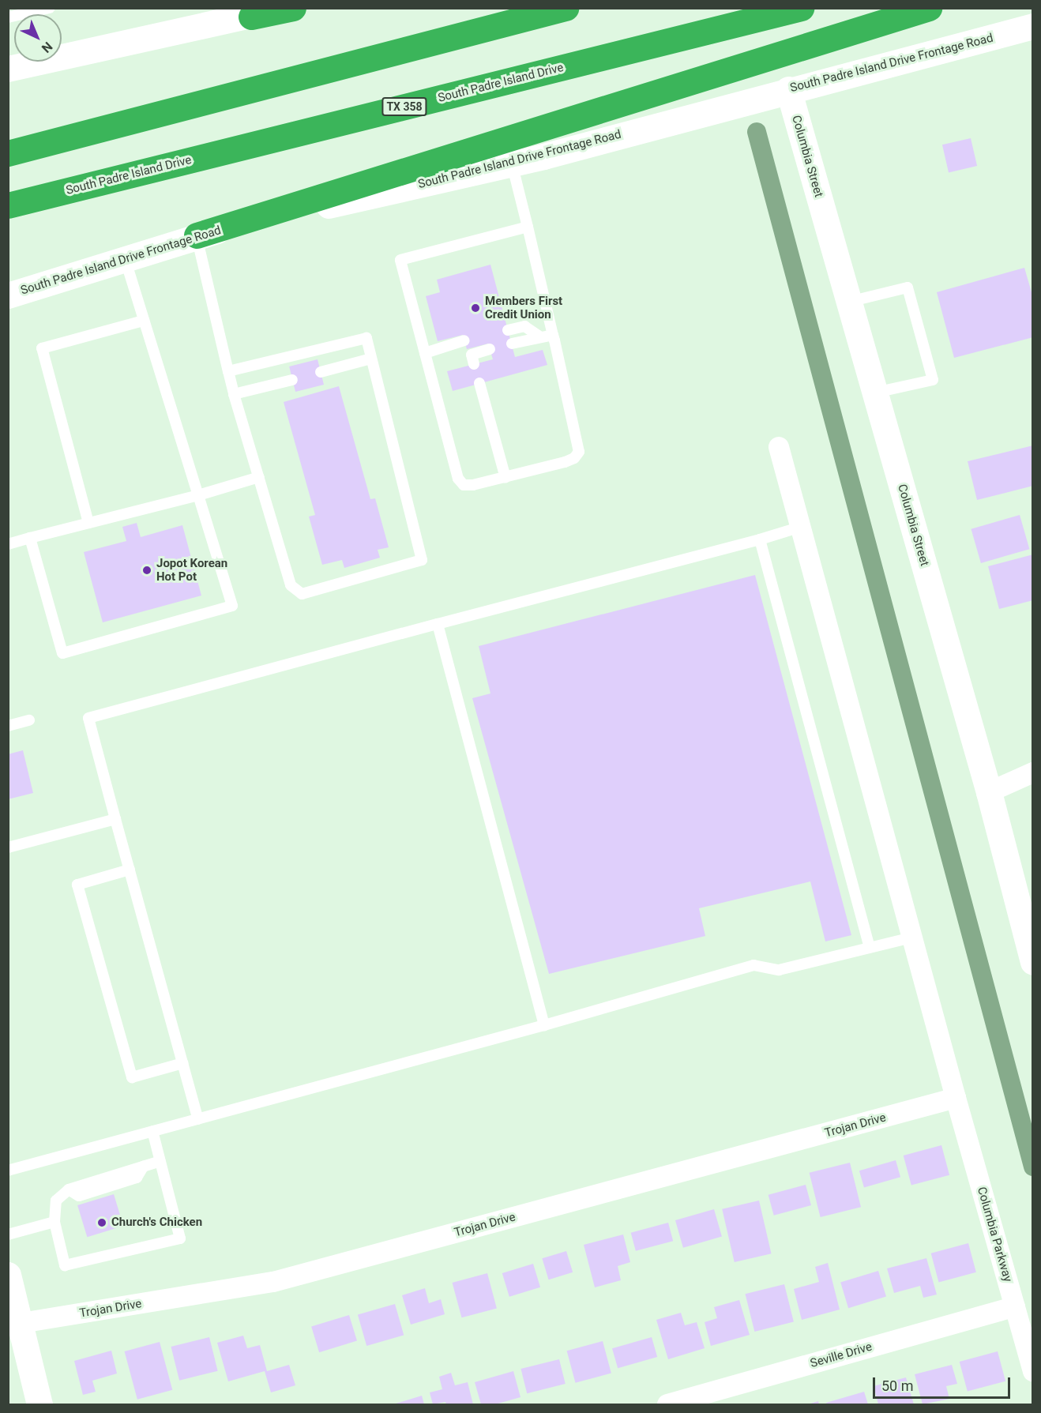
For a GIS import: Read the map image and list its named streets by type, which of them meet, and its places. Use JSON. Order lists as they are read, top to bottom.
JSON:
{
  "streets": {
    "highway": ["South Padre Island Drive", "TX 358"],
    "main road": ["South Padre Island Drive Frontage Road", "Columbia Street"],
    "street": ["Trojan Drive", "Columbia Parkway", "Seville Drive"]
  },
  "crossings": [
    ["South Padre Island Drive Frontage Road", "Columbia Street"],
    ["Trojan Drive", "Columbia Parkway"],
    ["Columbia Parkway", "Seville Drive"]
  ],
  "places": ["Members First Credit Union", "Jopot Korean Hot Pot", "Church's Chicken"],
  "scale_bar": "50 m",
  "north": "bottom right"
}
